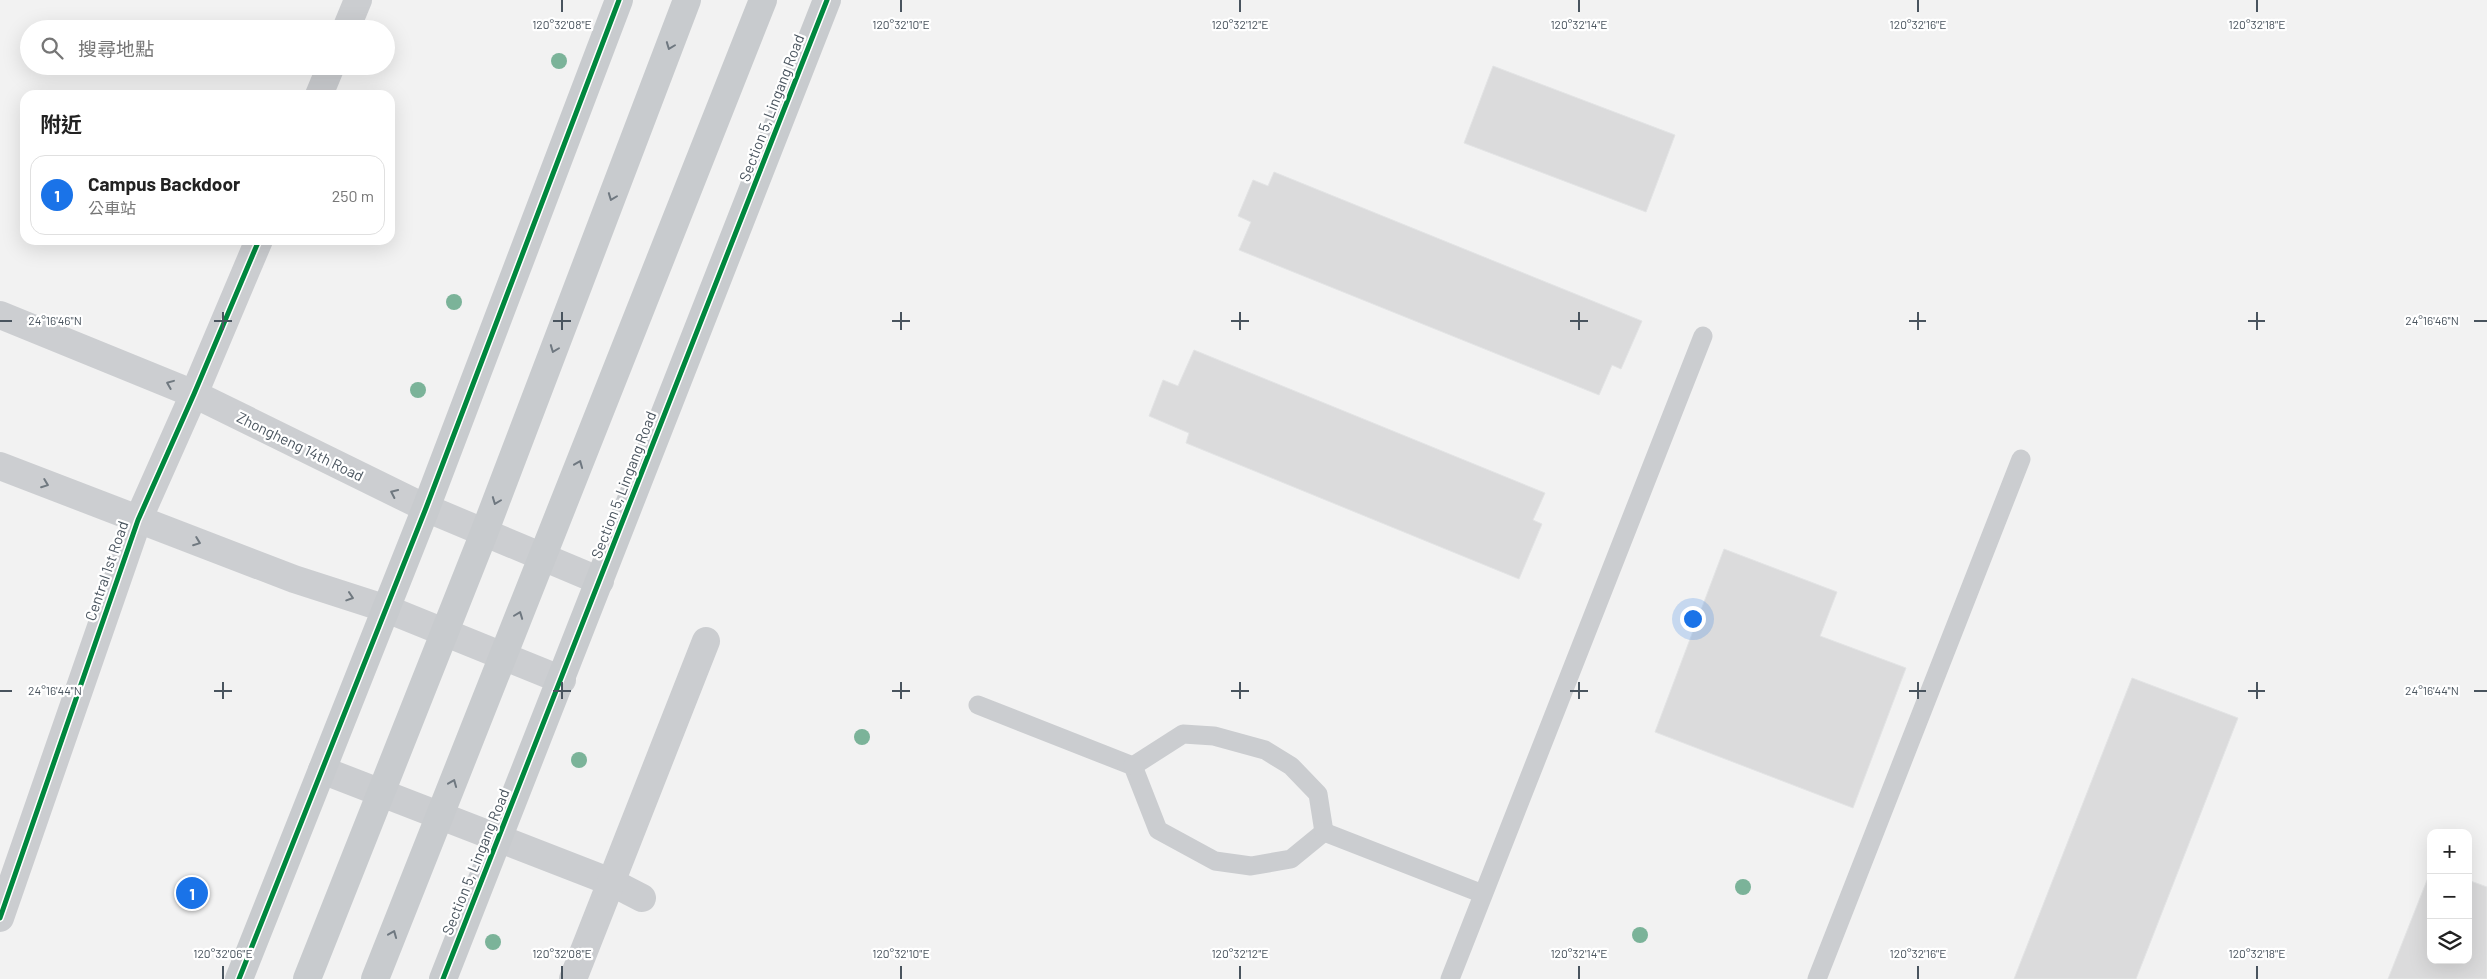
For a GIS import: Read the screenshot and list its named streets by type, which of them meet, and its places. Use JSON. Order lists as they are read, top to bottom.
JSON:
{
  "streets": {
    "main road": ["Section 5, Lingang Road"],
    "street": ["Zhongheng 14th Road", "Central 1st Road"]
  },
  "crossings": [
    ["Section 5, Lingang Road", "Zhongheng 14th Road"],
    ["Zhongheng 14th Road", "Central 1st Road"]
  ],
  "page": {
    "search": "搜尋地點",
    "heading": "附近",
    "list": [
      {
        "mark": "1",
        "name": "Campus Backdoor",
        "note": "公車站",
        "value": "250 m"
      }
    ],
    "map_buttons": ["+", "−"],
    "pins": "1"
  },
  "coordinates": [
    "120°32'08\"E",
    "120°32'10\"E",
    "120°32'12\"E",
    "120°32'14\"E",
    "120°32'16\"E",
    "120°32'18\"E",
    "24°16'46\"N",
    "24°16'44\"N",
    "120°32'06\"E"
  ]
}
